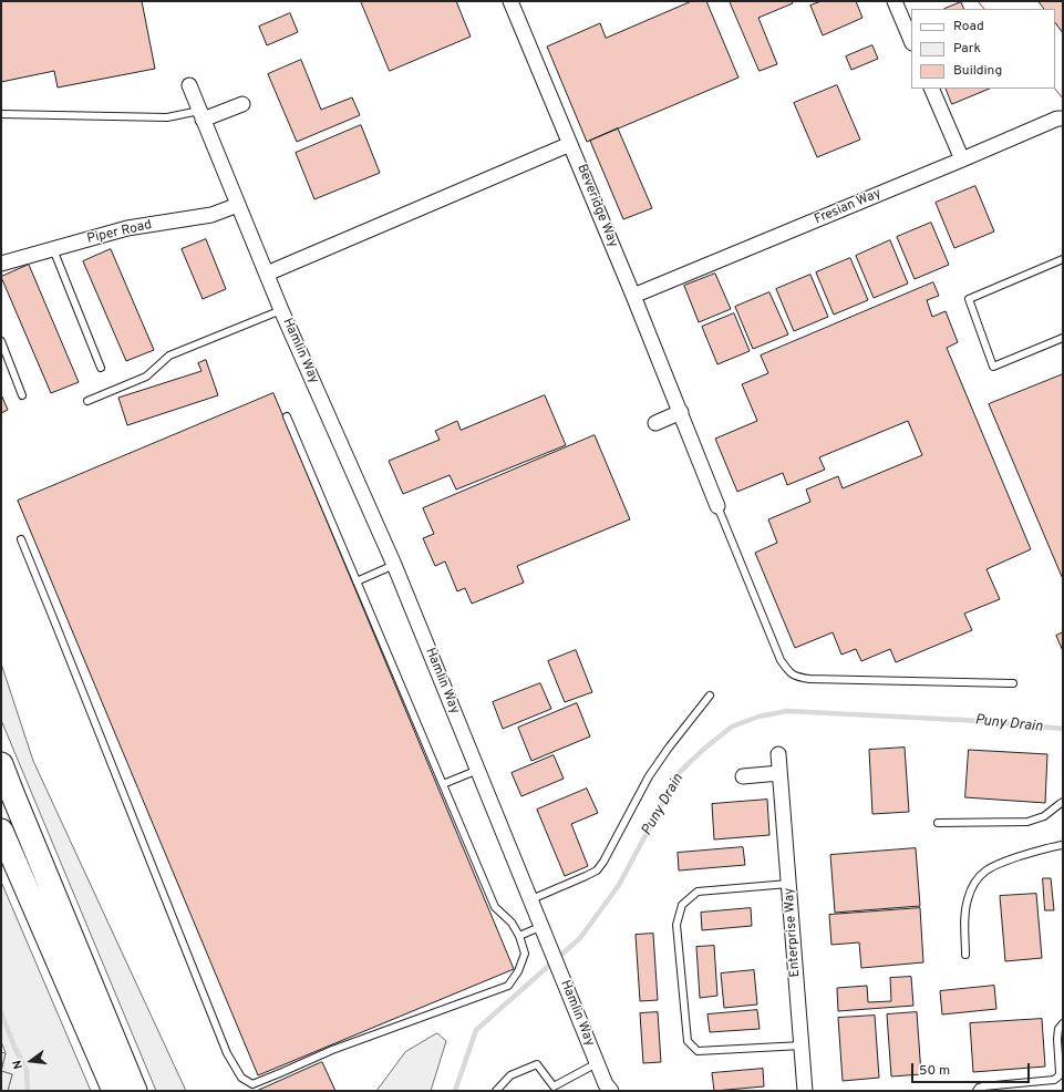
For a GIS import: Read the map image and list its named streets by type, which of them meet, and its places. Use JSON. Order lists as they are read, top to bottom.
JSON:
{
  "streets": {
    "street": [
      "Beveridge Way",
      "Fresian Way",
      "Piper Road",
      "Hamlin Way",
      "Enterprise Way"
    ]
  },
  "crossings": [
    ["Beveridge Way", "Fresian Way"],
    ["Piper Road", "Hamlin Way"]
  ],
  "water": ["Puny Drain"],
  "legend": ["Road", "Park", "Building"],
  "scale_bar": "50 m",
  "north": "left"
}
